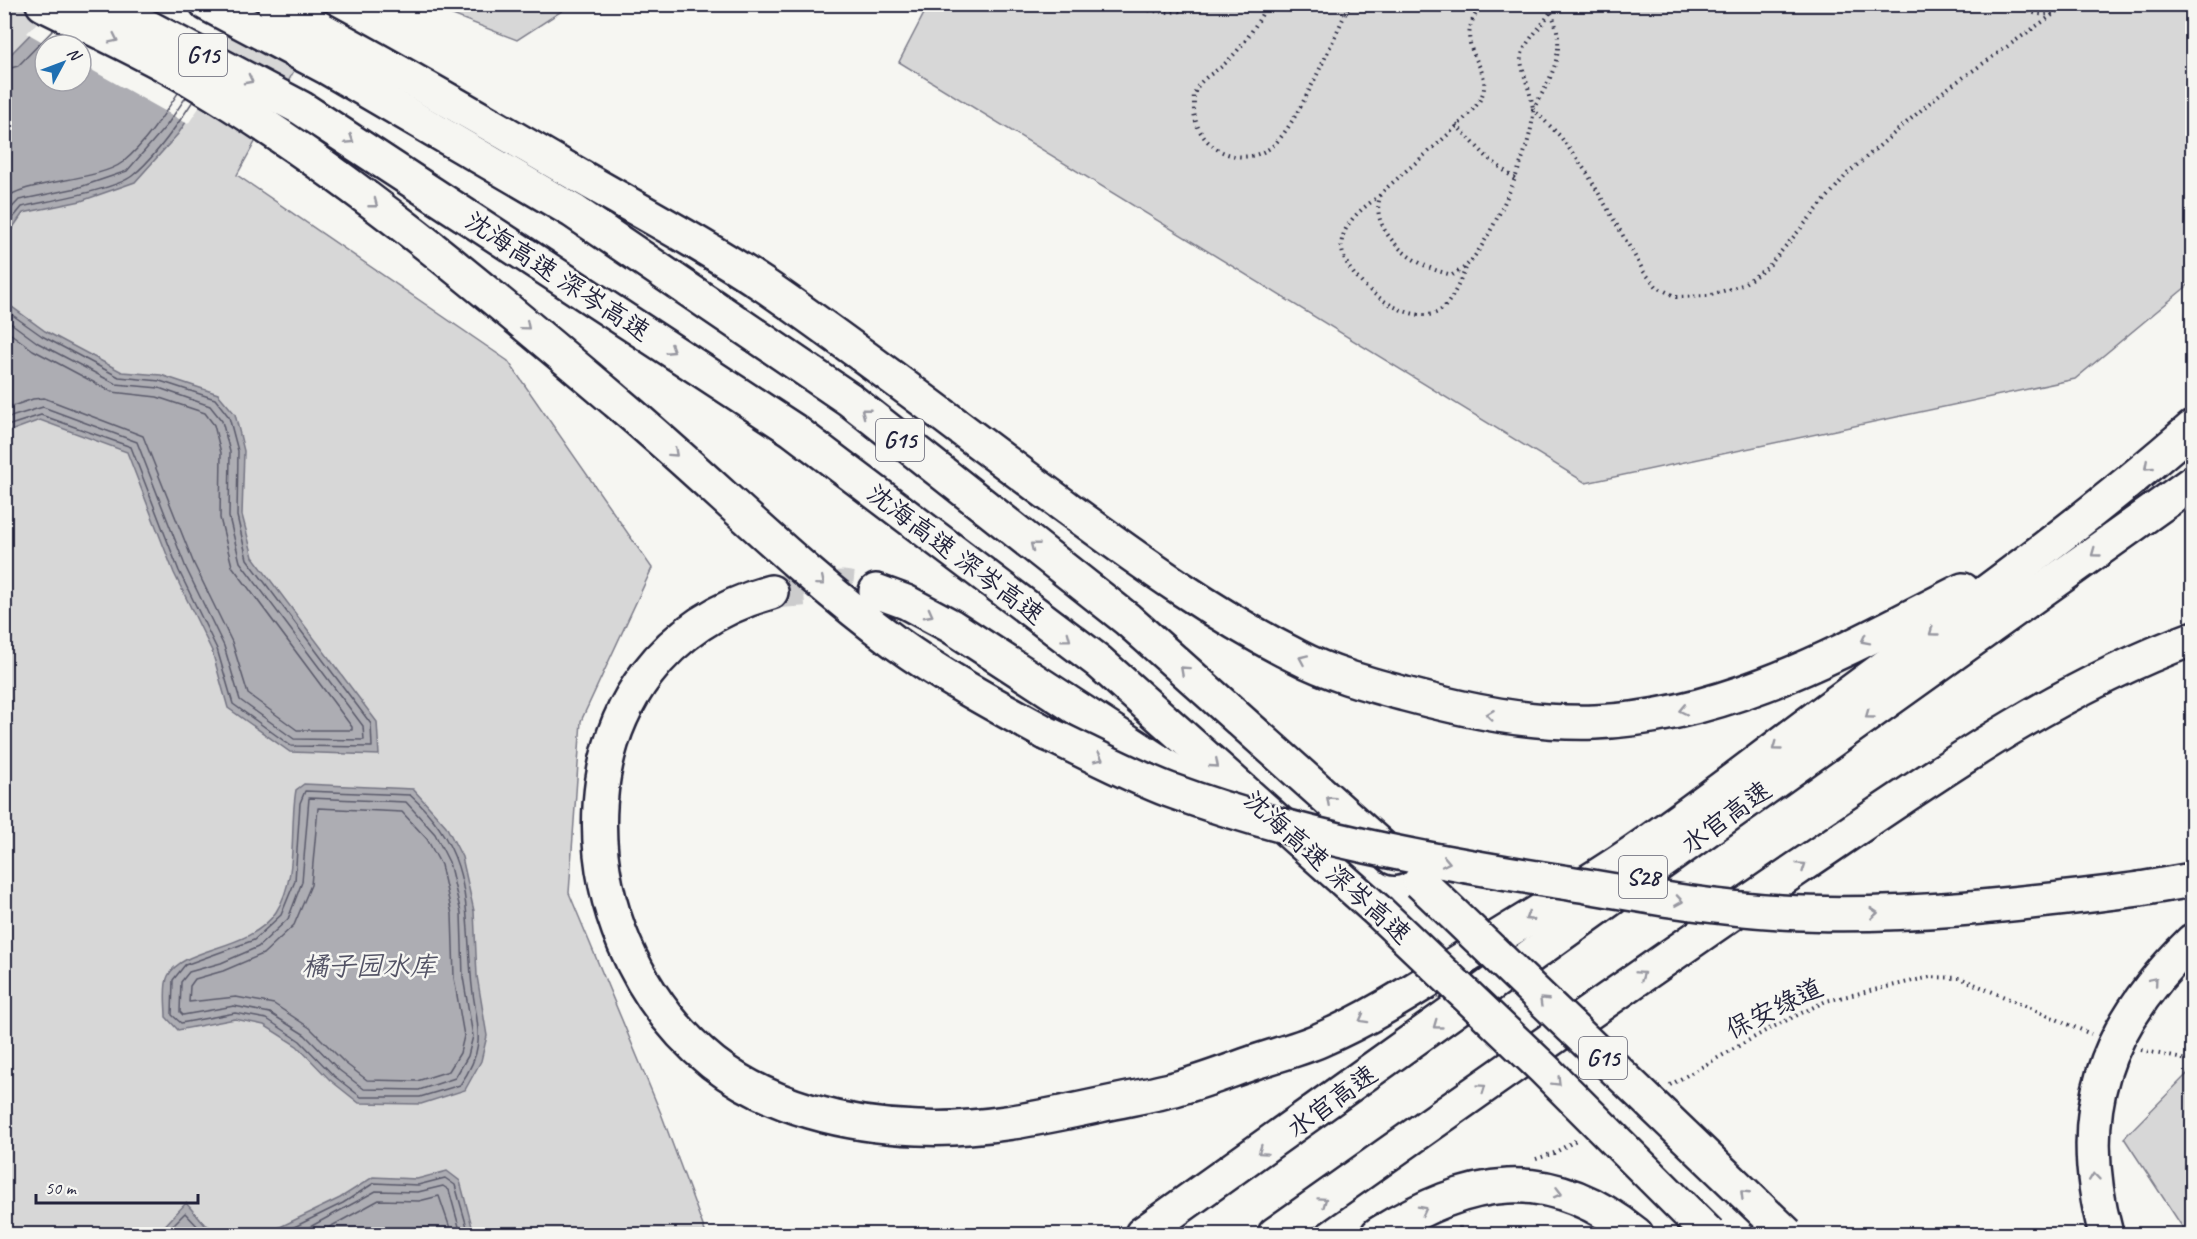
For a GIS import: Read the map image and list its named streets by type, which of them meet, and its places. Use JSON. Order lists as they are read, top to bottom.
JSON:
{
  "streets": {
    "highway": [
      "G15",
      "沈海高速 深岑高速",
      "水官高速",
      "S28"
    ],
    "path": ["保安绿道"]
  },
  "water": ["橘子园水库"],
  "scale_bar": "50 m",
  "north": "top right"
}
